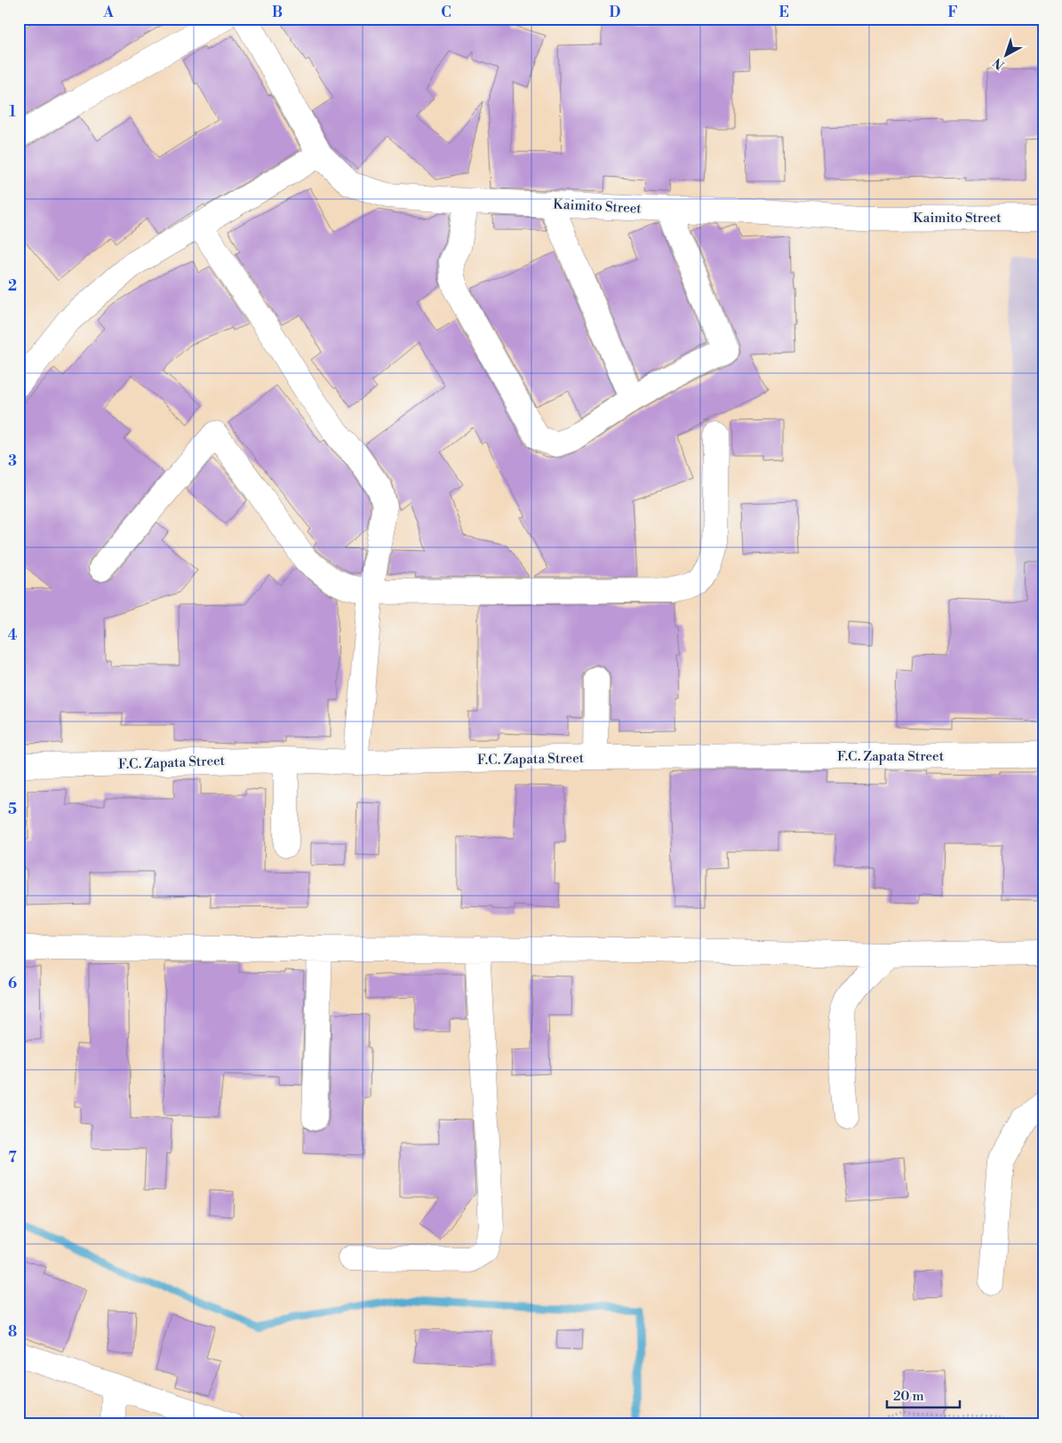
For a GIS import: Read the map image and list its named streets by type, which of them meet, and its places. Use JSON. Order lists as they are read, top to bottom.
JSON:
{
  "streets": {
    "street": ["Kaimito Street", "F.C. Zapata Street"]
  },
  "scale_bar": "20 m",
  "north": "bottom left",
  "grid": {
    "columns": [
      "A",
      "B",
      "C",
      "D",
      "E",
      "F"
    ],
    "rows": [
      "1",
      "2",
      "3",
      "4",
      "5",
      "6",
      "7",
      "8"
    ]
  }
}
